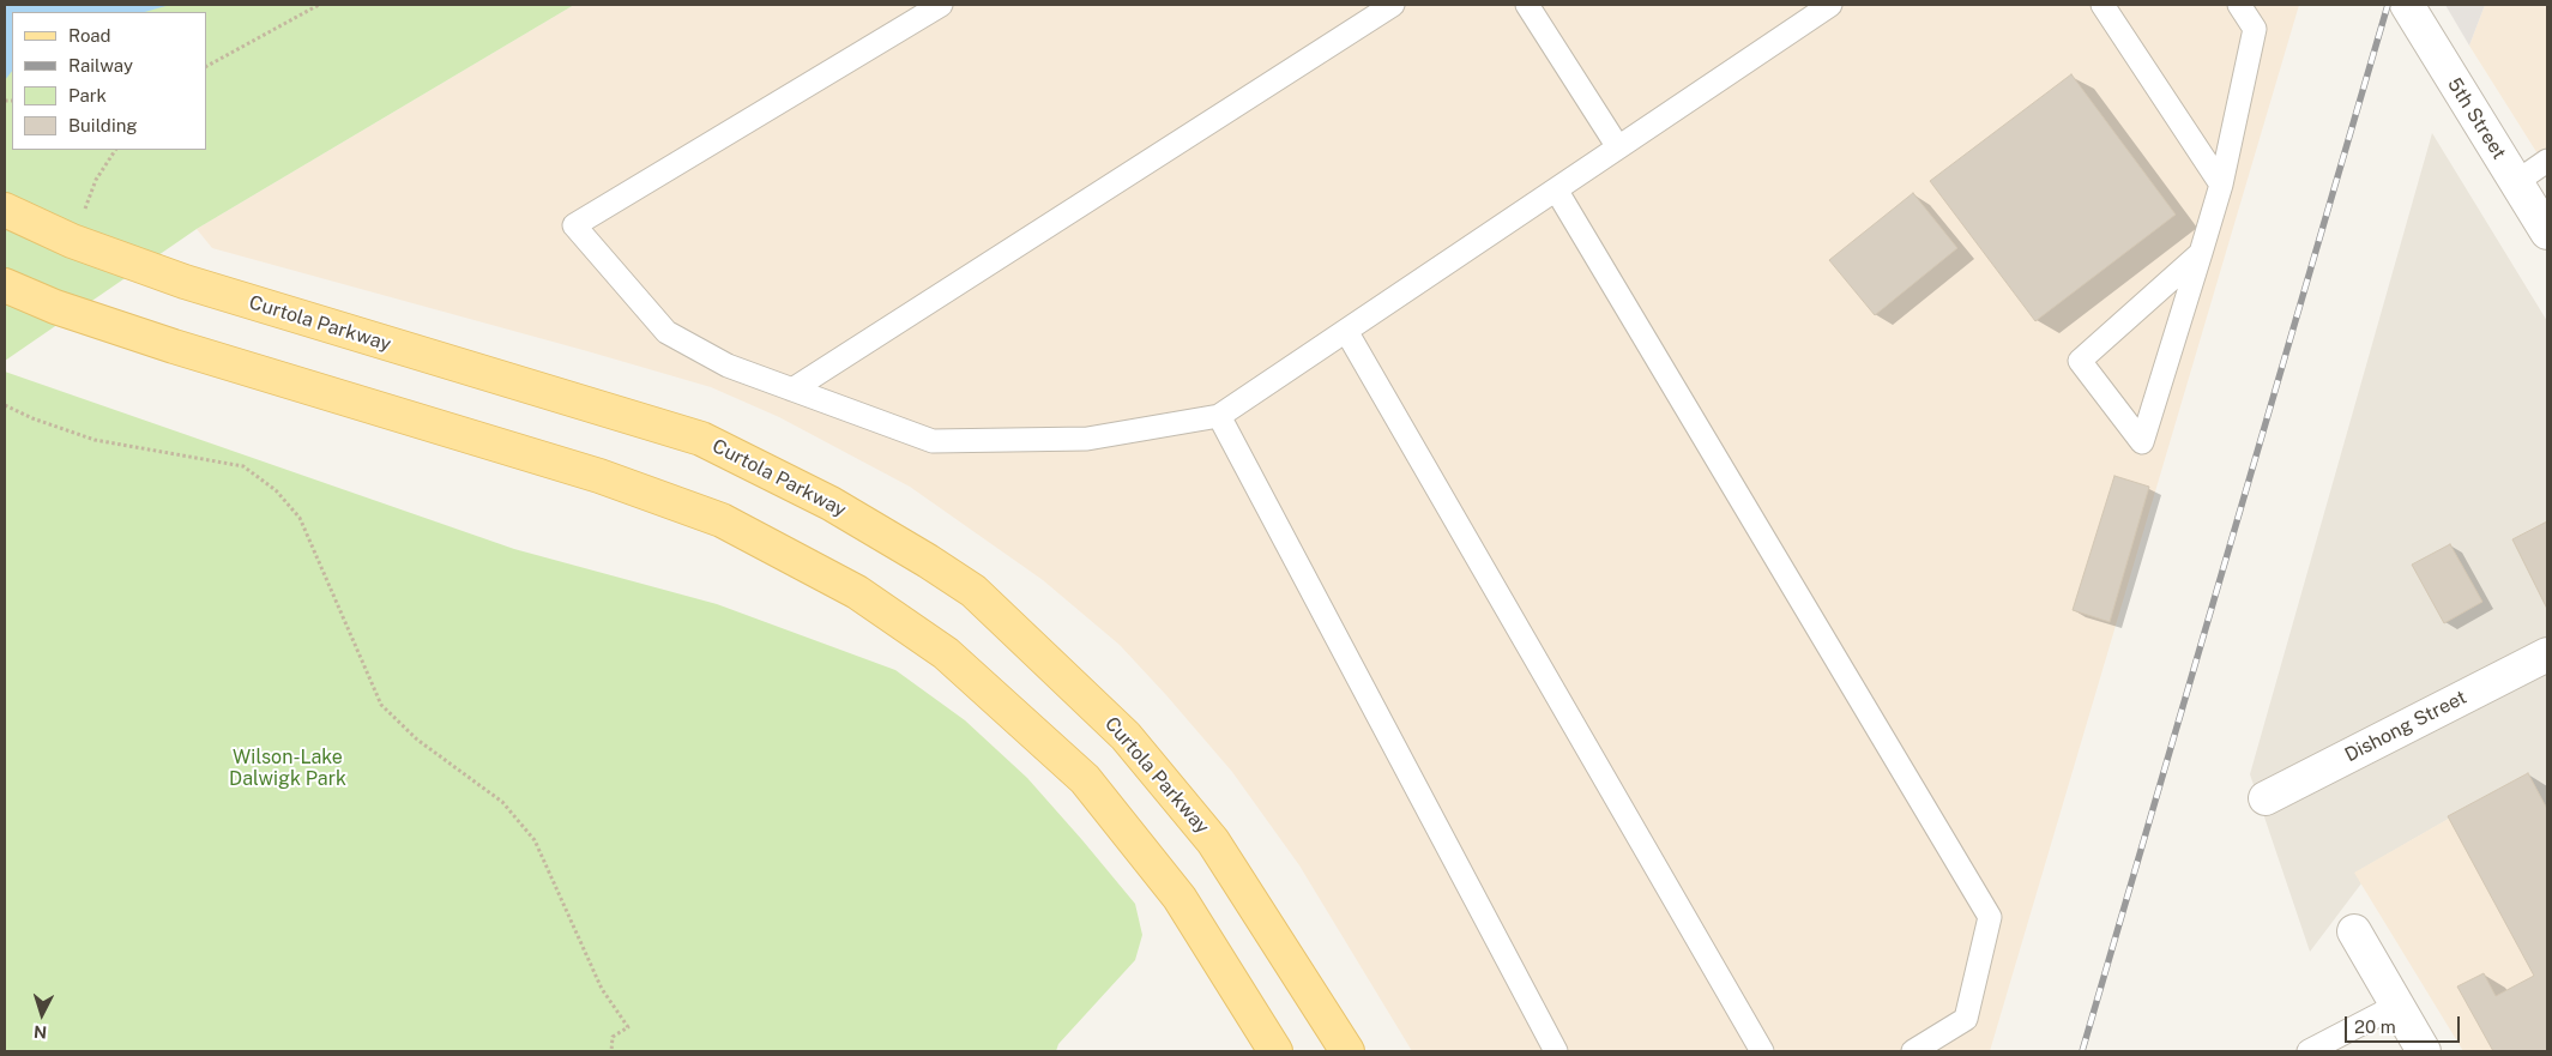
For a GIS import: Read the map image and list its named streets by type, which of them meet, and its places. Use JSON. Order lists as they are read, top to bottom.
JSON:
{
  "streets": {
    "main road": ["Curtola Parkway"],
    "street": ["5th Street", "Dishong Street"]
  },
  "parks": ["Wilson-Lake Dalwigk Park"],
  "legend": [
    "Road",
    "Railway",
    "Park",
    "Building"
  ],
  "scale_bar": "20 m",
  "north": "bottom"
}
